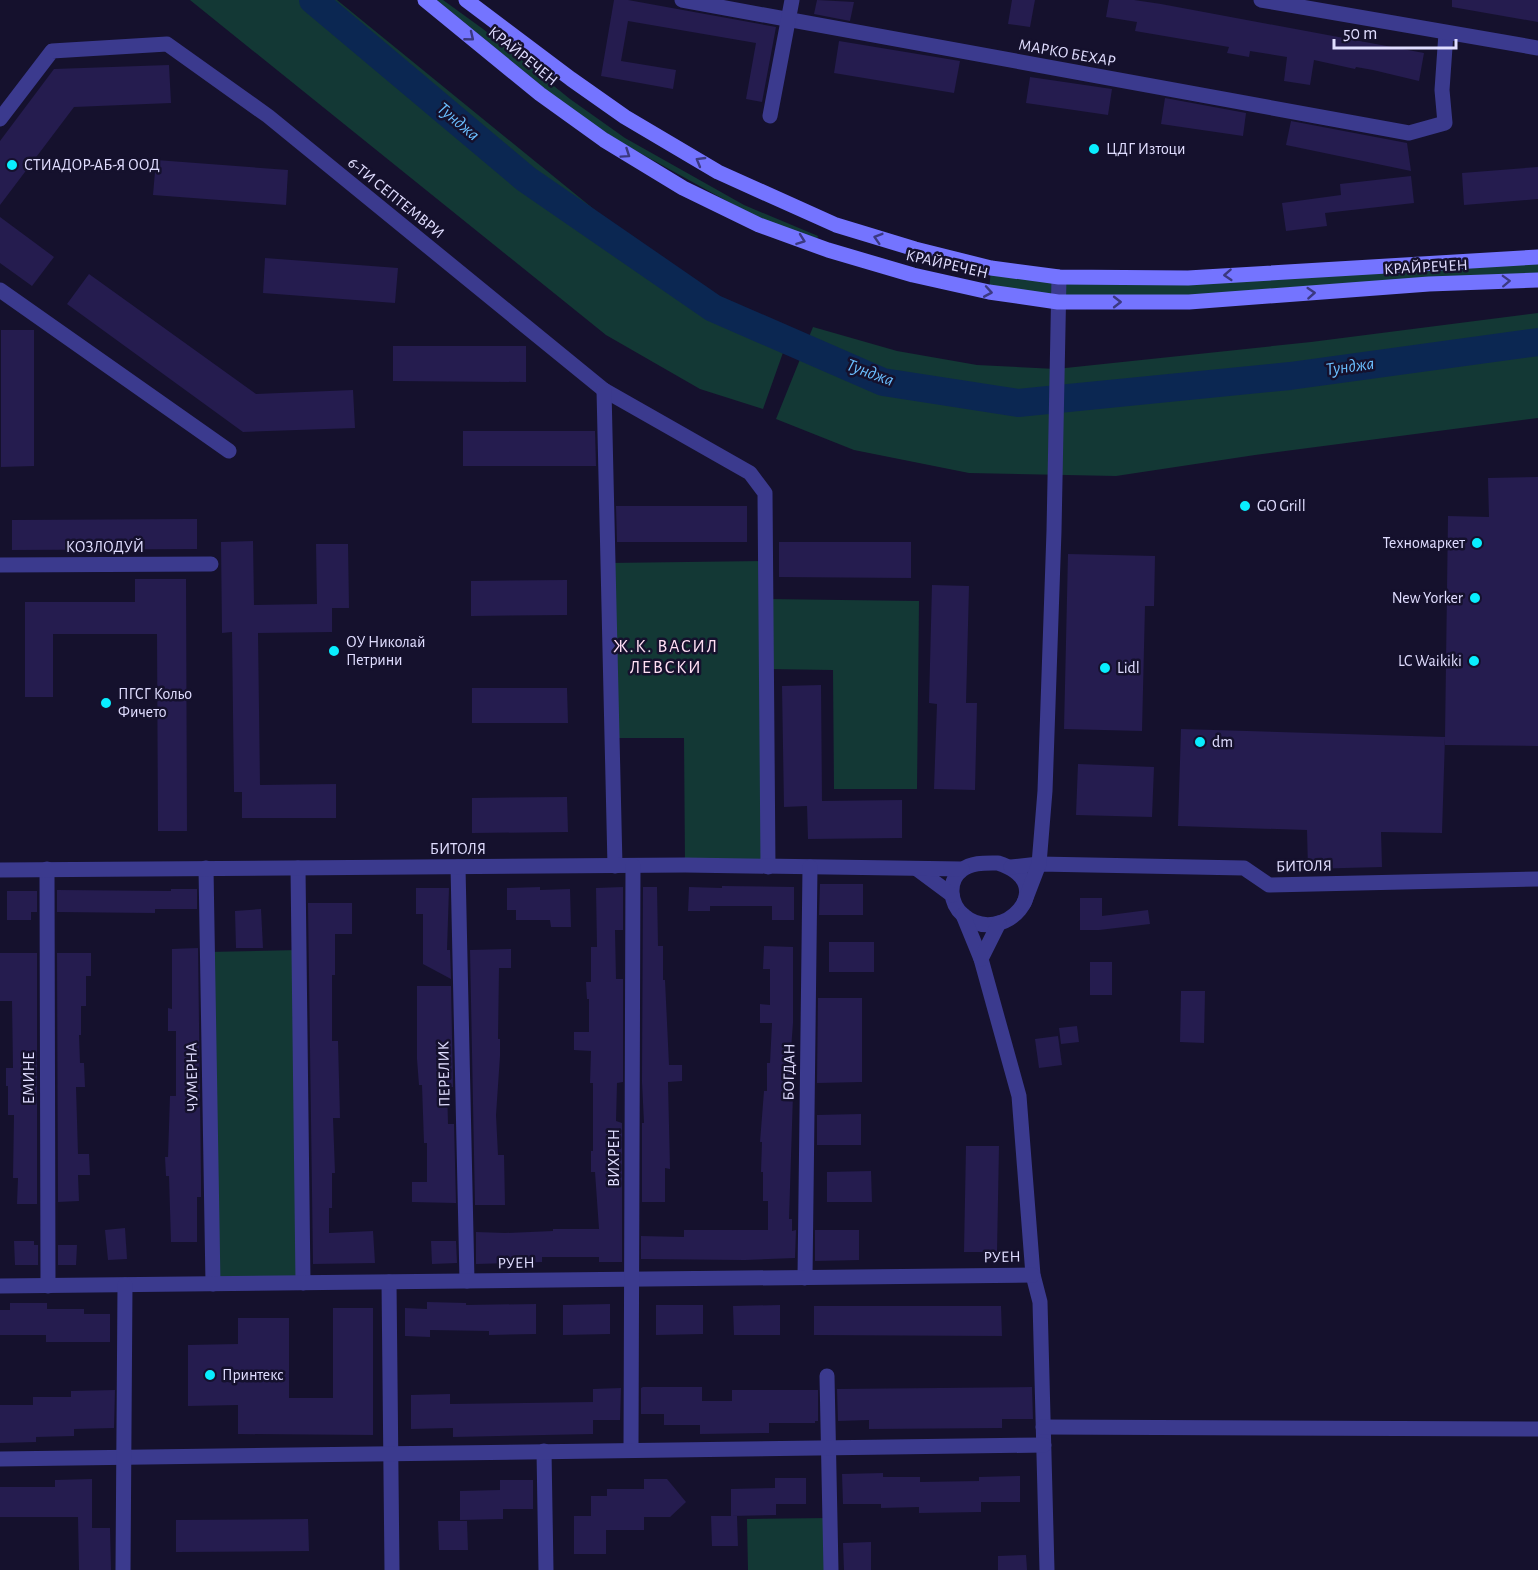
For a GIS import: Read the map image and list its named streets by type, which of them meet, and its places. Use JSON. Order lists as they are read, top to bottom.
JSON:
{
  "streets": {
    "street": [
      "МАРКО БЕХАР",
      "КРАЙРЕЧЕН",
      "6-ТИ СЕПТЕМВРИ",
      "КОЗЛОДУЙ",
      "БИТОЛЯ",
      "БОГДАН",
      "ПЕРЕЛИК",
      "ЧУМЕРНА",
      "ЕМИНЕ",
      "ВИХРЕН",
      "РУЕН"
    ]
  },
  "crossings": [
    ["6-ТИ СЕПТЕМВРИ", "БИТОЛЯ"],
    ["БИТОЛЯ", "БОГДАН"],
    ["БИТОЛЯ", "ПЕРЕЛИК"],
    ["БИТОЛЯ", "ЧУМЕРНА"],
    ["БИТОЛЯ", "ЕМИНЕ"],
    ["БИТОЛЯ", "ВИХРЕН"],
    ["БОГДАН", "РУЕН"],
    ["ПЕРЕЛИК", "РУЕН"],
    ["ЧУМЕРНА", "РУЕН"],
    ["ЕМИНЕ", "РУЕН"],
    ["ВИХРЕН", "РУЕН"]
  ],
  "districts": ["Ж.К. ВАСИЛ ЛЕВСКИ"],
  "water": ["Тунджа"],
  "places": [
    "ЦДГ Изтоци",
    "СТИАДОР-АБ-Я ООД",
    "GO Grill",
    "Техномаркет",
    "New Yorker",
    "ОУ Николай Петрини",
    "LC Waikiki",
    "Lidl",
    "ПГСГ Кольо Фичето",
    "dm",
    "Принтекс"
  ],
  "scale_bar": "50 m"
}
